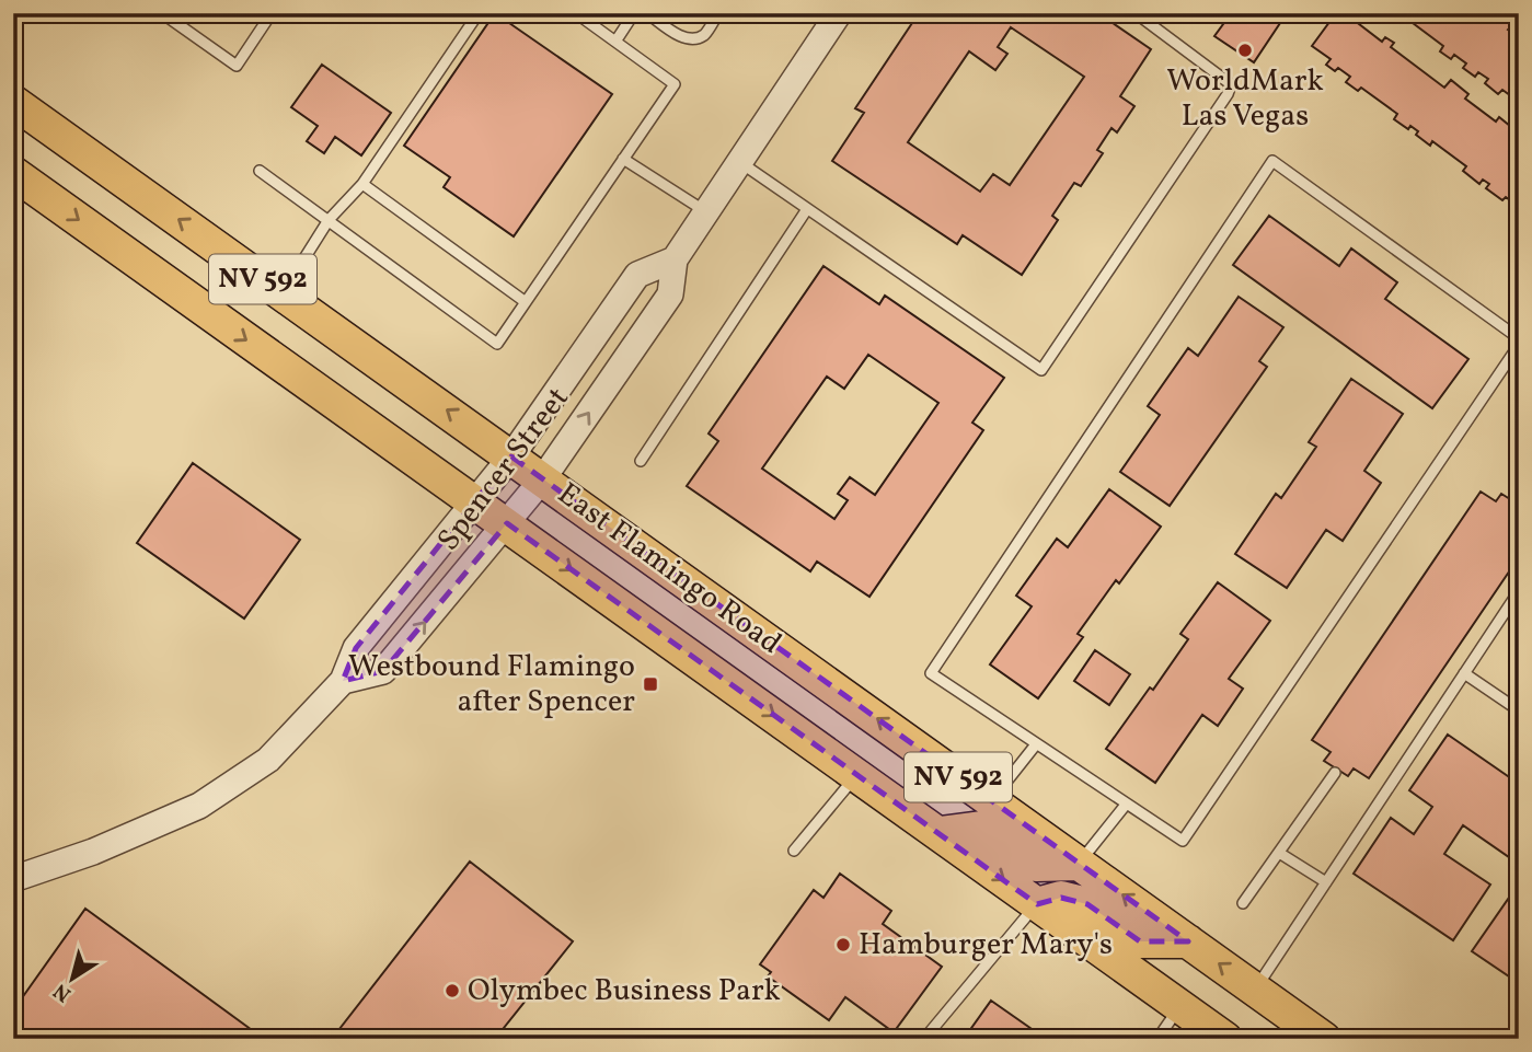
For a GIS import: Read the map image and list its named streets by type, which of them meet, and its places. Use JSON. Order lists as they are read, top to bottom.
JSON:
{
  "streets": {
    "main road": ["NV 592", "East Flamingo Road"],
    "street": ["Spencer Street"]
  },
  "crossings": [
    ["Spencer Street", "East Flamingo Road"]
  ],
  "places": {
    "other": ["WorldMark Las Vegas", "Hamburger Mary's", "Olymbec Business Park"],
    "transit": ["Westbound Flamingo after Spencer"]
  },
  "north": "bottom left"
}
